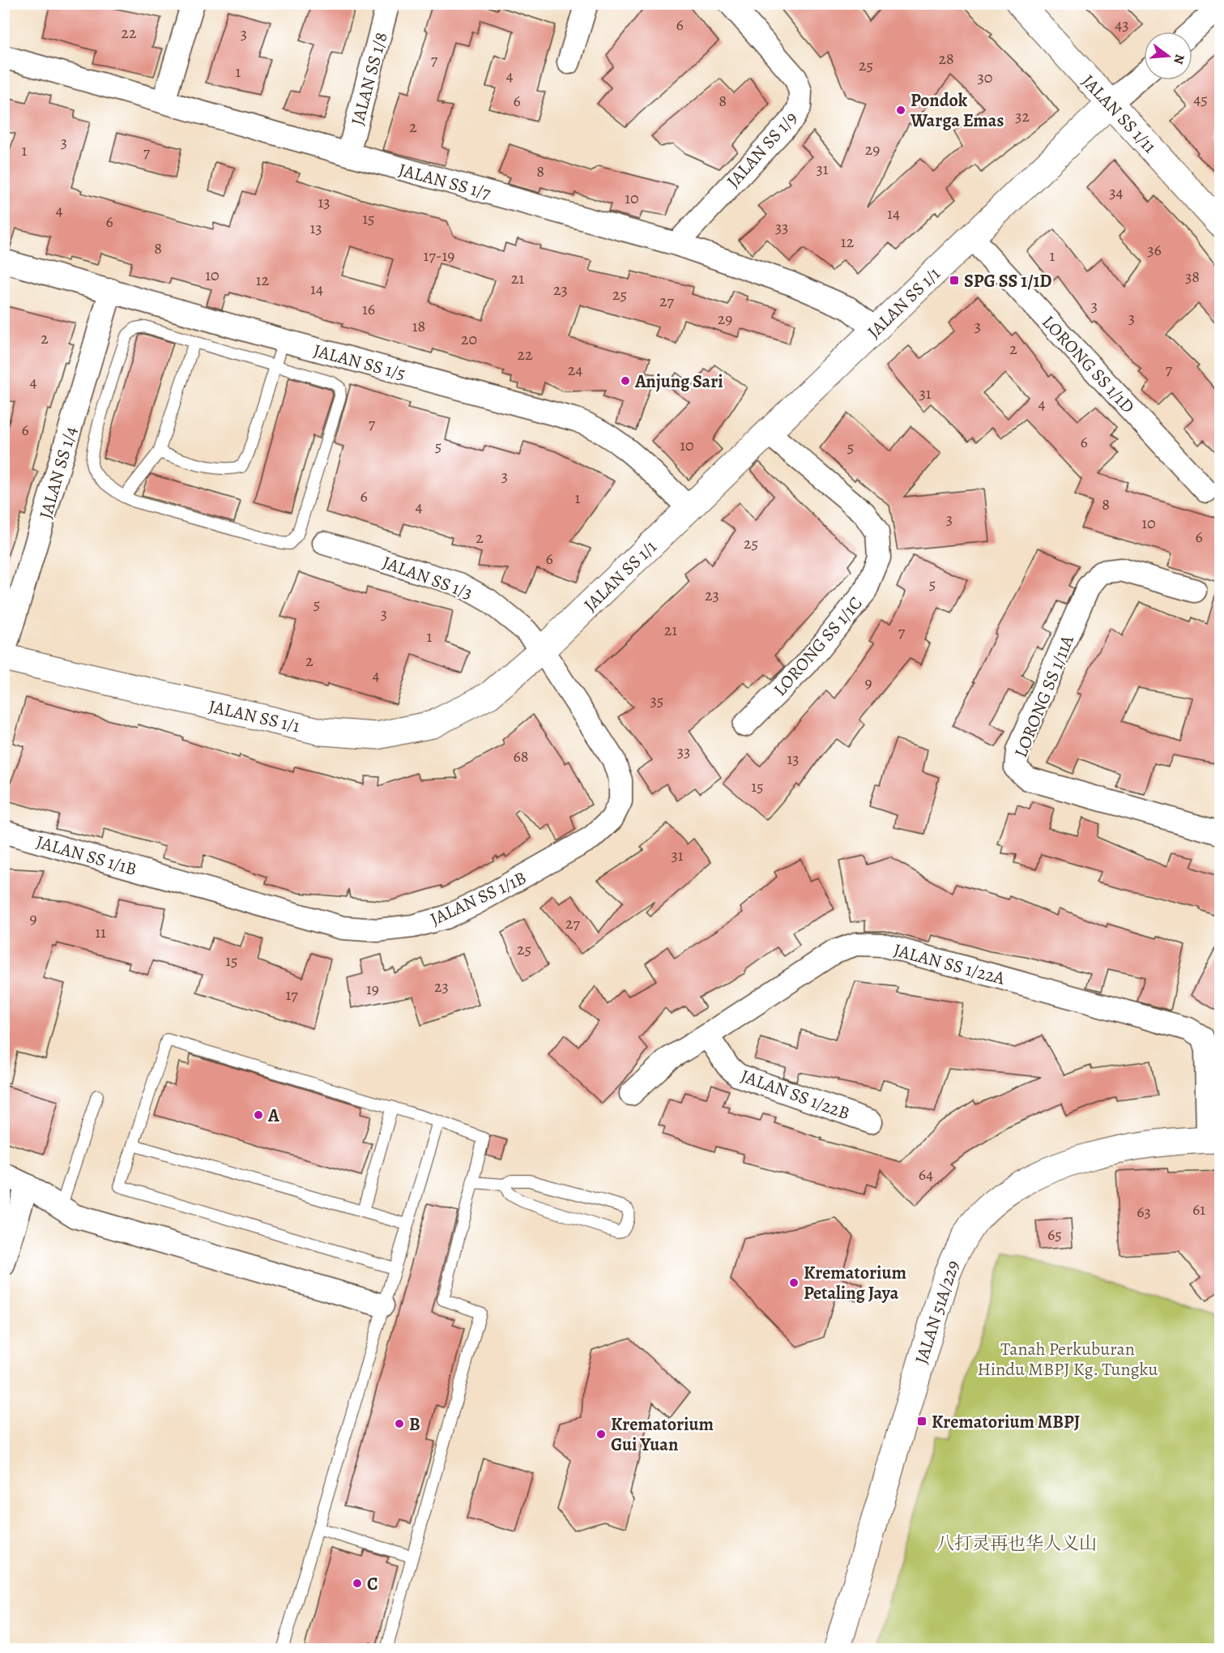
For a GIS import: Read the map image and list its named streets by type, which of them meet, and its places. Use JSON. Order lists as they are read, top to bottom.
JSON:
{
  "streets": {
    "street": [
      "JALAN SS 1/8",
      "JALAN SS 1/11",
      "JALAN SS 1/9",
      "JALAN SS 1/7",
      "JALAN SS 1/1",
      "JALAN SS 1/5",
      "LORONG SS 1/1D",
      "JALAN SS 1/4",
      "JALAN SS 1/3",
      "LORONG SS 1/1C",
      "LORONG SS 1/11A",
      "JALAN SS 1/1B",
      "JALAN SS 1/22A",
      "JALAN SS 1/22B",
      "JALAN 51A/229"
    ]
  },
  "crossings": [
    ["JALAN SS 1/8", "JALAN SS 1/7"],
    ["JALAN SS 1/11", "JALAN SS 1/1"],
    ["JALAN SS 1/9", "JALAN SS 1/7"],
    ["JALAN SS 1/7", "JALAN SS 1/1"],
    ["JALAN SS 1/1", "JALAN SS 1/5"],
    ["JALAN SS 1/1", "LORONG SS 1/1D"],
    ["JALAN SS 1/1", "JALAN SS 1/4"],
    ["JALAN SS 1/1", "JALAN SS 1/3"],
    ["JALAN SS 1/1", "LORONG SS 1/1C"],
    ["JALAN SS 1/1", "JALAN SS 1/1B"],
    ["JALAN SS 1/5", "JALAN SS 1/4"],
    ["JALAN SS 1/3", "JALAN SS 1/1B"],
    ["JALAN SS 1/22A", "JALAN SS 1/22B"],
    ["JALAN SS 1/22A", "JALAN 51A/229"]
  ],
  "parks": ["Tanah Perkuburan Hindu MBPJ Kg. Tungku", "八打灵再也华人义山"],
  "places": {
    "other": [
      "Pondok Warga Emas",
      "Anjung Sari",
      "A",
      "Krematorium Petaling Jaya",
      "B",
      "Krematorium Gui Yuan",
      "C"
    ],
    "transit": ["SPG SS 1/1D", "Krematorium MBPJ"]
  },
  "house_numbers": [
    "6",
    "43",
    "22",
    "3",
    "28",
    "7",
    "25",
    "1",
    "4",
    "30",
    "45",
    "6",
    "8",
    "32",
    "2",
    "3",
    "29",
    "1",
    "7",
    "31",
    "8",
    "34",
    "10",
    "13",
    "4",
    "14",
    "15",
    "6",
    "33",
    "13",
    "12",
    "8",
    "36",
    "17-19",
    "1",
    "10",
    "38",
    "21",
    "12",
    "14",
    "23",
    "25",
    "27",
    "3",
    "16",
    "3",
    "29",
    "18",
    "3",
    "2",
    "20",
    "2",
    "22",
    "7",
    "24",
    "4",
    "31",
    "4",
    "7",
    "6",
    "6",
    "10",
    "5",
    "5",
    "3",
    "6",
    "1",
    "8",
    "4",
    "3",
    "10",
    "6",
    "2",
    "25",
    "6",
    "5",
    "23",
    "5",
    "3",
    "21",
    "7",
    "1",
    "2",
    "4",
    "9",
    "35",
    "33",
    "68",
    "13",
    "15",
    "31",
    "9",
    "27",
    "11",
    "25",
    "15",
    "23",
    "19",
    "17",
    "64",
    "61",
    "63",
    "65"
  ],
  "north": "right"
}
